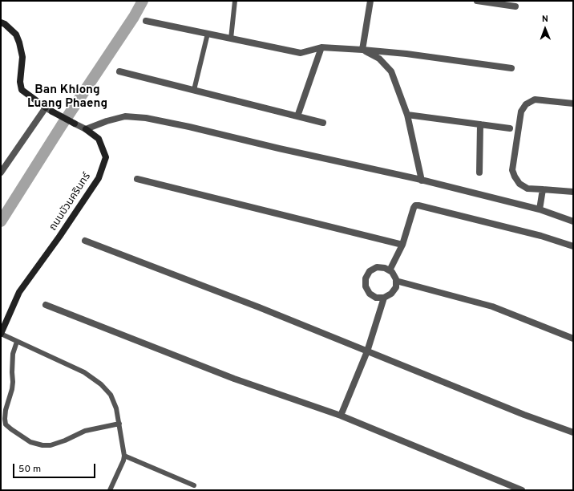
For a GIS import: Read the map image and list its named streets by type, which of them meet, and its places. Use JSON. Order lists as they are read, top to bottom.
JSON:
{
  "streets": {
    "street": ["ถนนบัวนครินทร์"]
  },
  "districts": ["Ban Khlong Luang Phaeng"],
  "scale_bar": "50 m",
  "north": "top"
}
